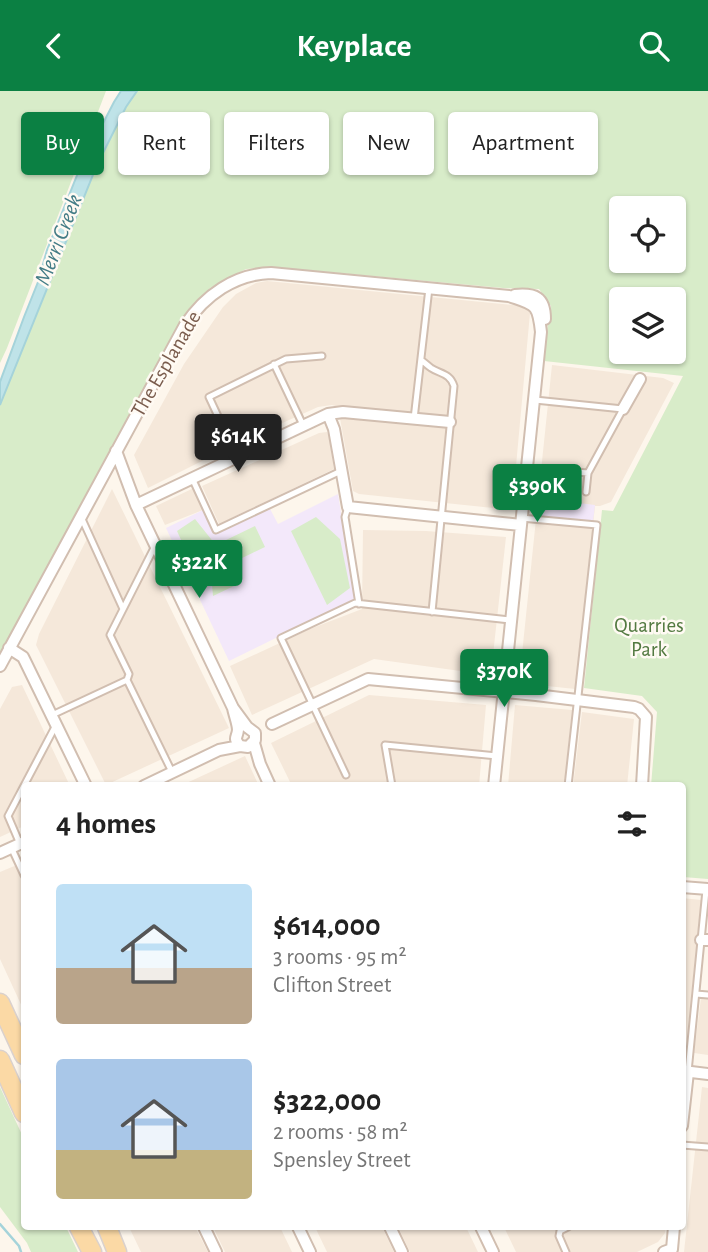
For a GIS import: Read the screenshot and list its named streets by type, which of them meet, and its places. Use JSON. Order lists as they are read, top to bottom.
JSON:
{
  "streets": {
    "street": ["The Esplanade"]
  },
  "water": ["Merri Creek"],
  "parks": ["Quarries Park"],
  "page": {
    "header": "Keyplace",
    "chip": [
      "Buy",
      "Rent",
      "Filters",
      "New",
      "Apartment"
    ],
    "price": [
      "$614K",
      "$390K",
      "$322K",
      "$370K"
    ],
    "heading": "4 homes",
    "list": [
      {
        "name": "$614,000",
        "note": "3 rooms · 95 m² · Clifton Street"
      },
      {
        "name": "$322,000",
        "note": "2 rooms · 58 m² · Spensley Street"
      }
    ]
  }
}
